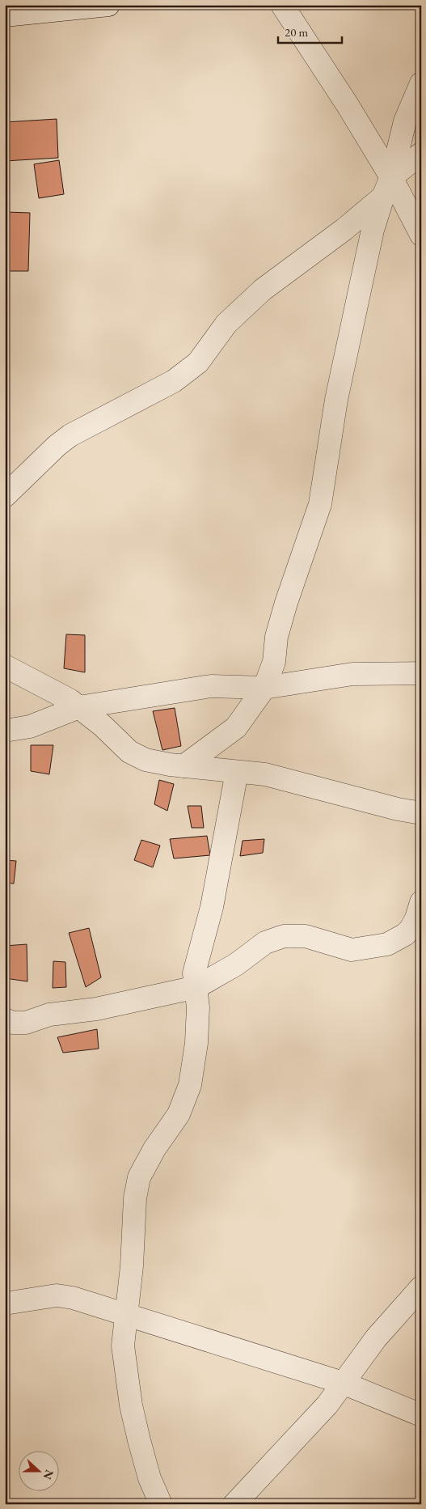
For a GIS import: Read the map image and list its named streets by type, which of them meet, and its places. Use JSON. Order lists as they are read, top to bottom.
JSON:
{
  "scale_bar": "20 m",
  "north": "right"
}
